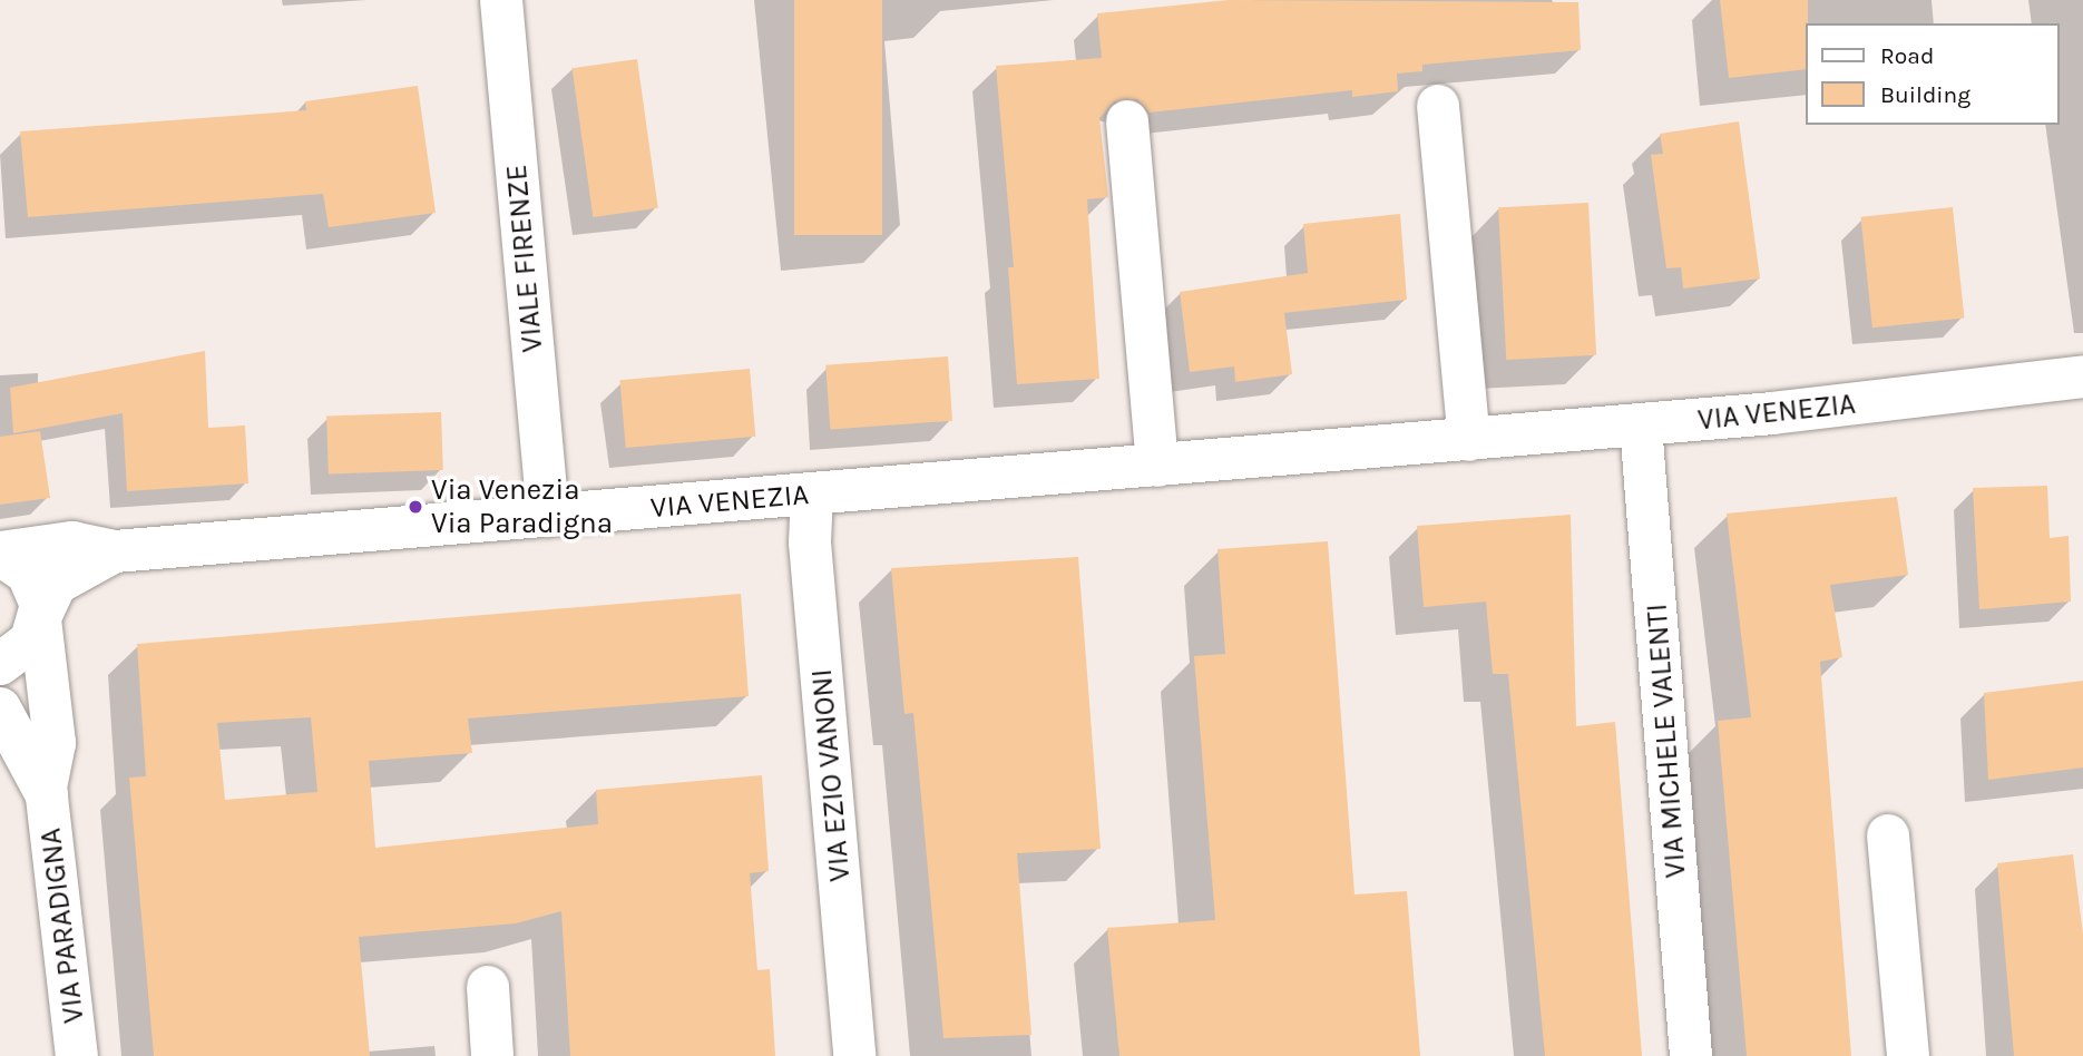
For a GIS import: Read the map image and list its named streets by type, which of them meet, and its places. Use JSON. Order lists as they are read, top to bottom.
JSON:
{
  "streets": {
    "street": [
      "VIALE FIRENZE",
      "VIA VENEZIA",
      "VIA MICHELE VALENTI",
      "VIA EZIO VANONI",
      "VIA PARADIGNA"
    ]
  },
  "crossings": [
    ["VIALE FIRENZE", "VIA VENEZIA"],
    ["VIA VENEZIA", "VIA MICHELE VALENTI"],
    ["VIA VENEZIA", "VIA EZIO VANONI"],
    ["VIA VENEZIA", "VIA PARADIGNA"]
  ],
  "places": ["Via Venezia Via Paradigna"],
  "legend": ["Road", "Building"]
}
